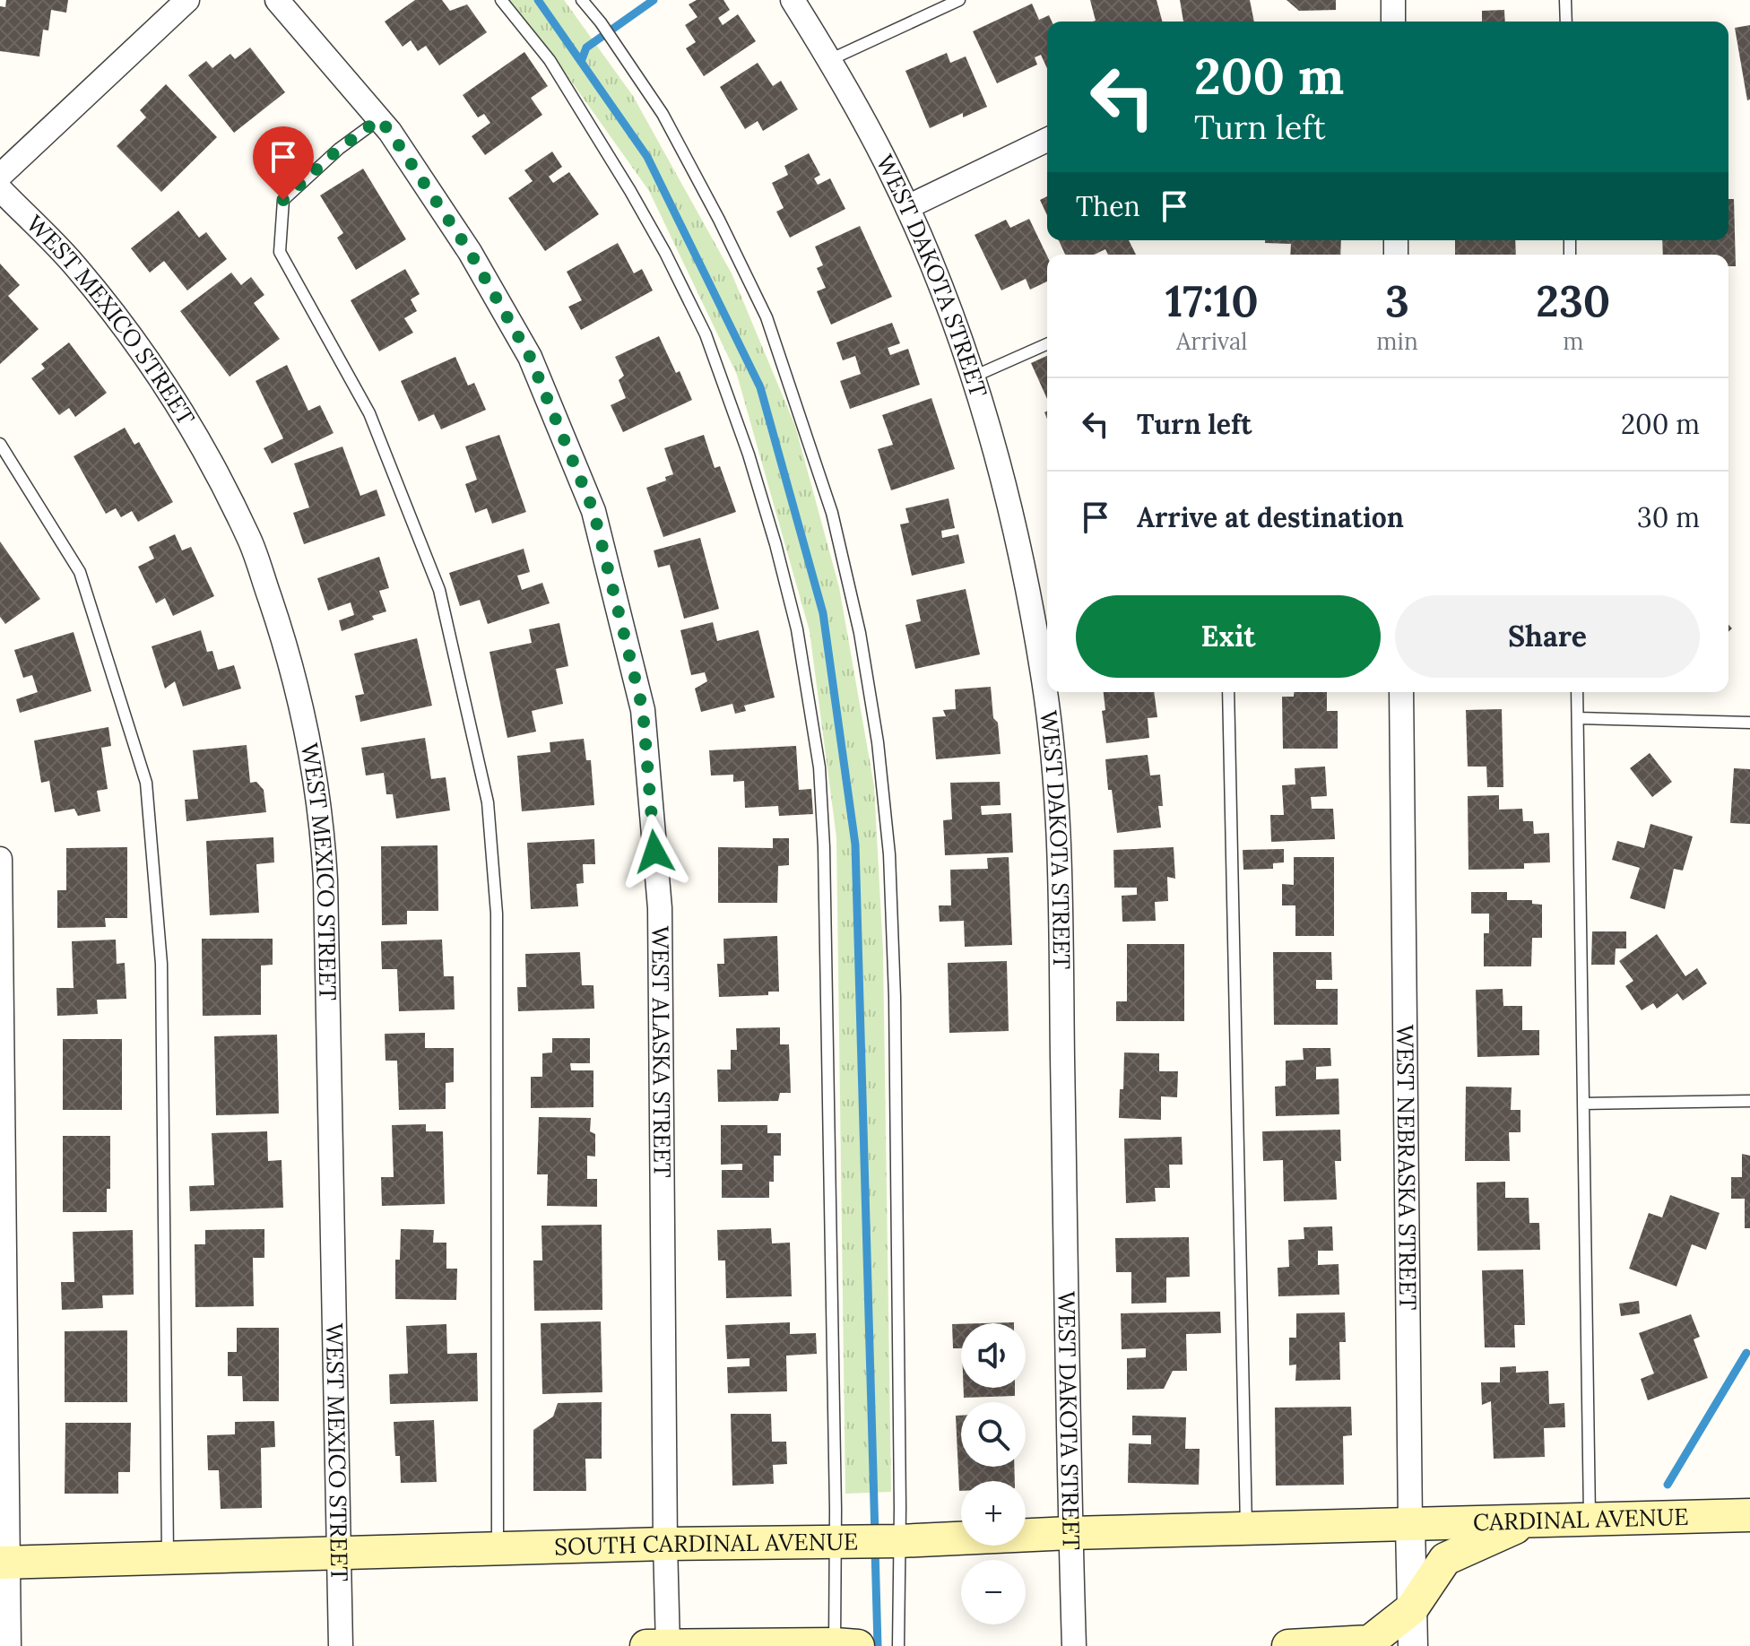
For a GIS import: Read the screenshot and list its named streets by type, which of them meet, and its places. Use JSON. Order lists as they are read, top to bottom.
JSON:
{
  "streets": {
    "main road": ["CARDINAL AVENUE", "SOUTH CARDINAL AVENUE"],
    "street": [
      "WEST DAKOTA STREET",
      "WEST MEXICO STREET",
      "WEST ALASKA STREET",
      "WEST NEBRASKA STREET"
    ]
  },
  "crossings": [
    ["WEST DAKOTA STREET", "SOUTH CARDINAL AVENUE"],
    ["WEST MEXICO STREET", "SOUTH CARDINAL AVENUE"],
    ["WEST ALASKA STREET", "SOUTH CARDINAL AVENUE"],
    ["WEST NEBRASKA STREET", "CARDINAL AVENUE"],
    ["WEST NEBRASKA STREET", "SOUTH CARDINAL AVENUE"],
    ["CARDINAL AVENUE", "SOUTH CARDINAL AVENUE"]
  ],
  "page": {
    "turn": ["200 m", "Turn left"],
    "then": "Then",
    "eta": [
      "17:10",
      "Arrival",
      "3",
      "min",
      "230",
      "m"
    ],
    "list": [
      {
        "name": "Turn left",
        "value": "200 m"
      },
      {
        "name": "Arrive at destination",
        "value": "30 m"
      }
    ],
    "buttons": ["Exit", "Share"],
    "map_buttons": ["+", "−"]
  }
}
